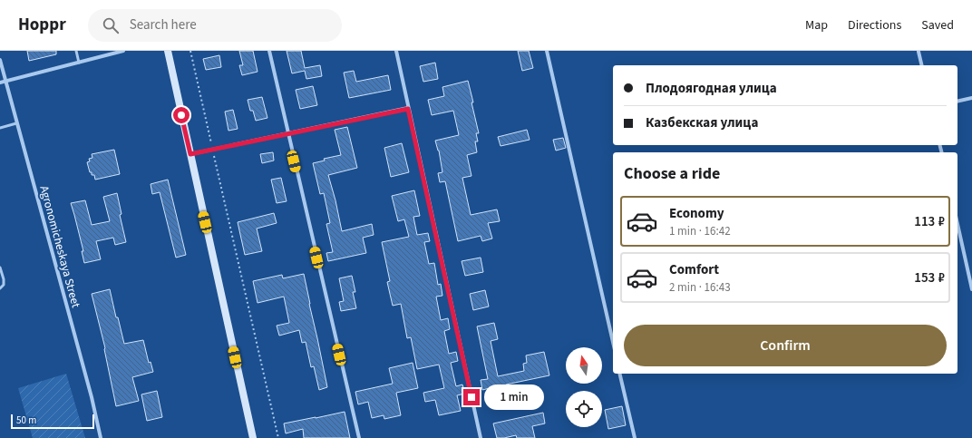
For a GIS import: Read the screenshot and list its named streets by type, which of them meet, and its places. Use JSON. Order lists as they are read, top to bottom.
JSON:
{
  "streets": {
    "street": ["Agronomicheskaya Street"]
  },
  "scale_bar": "50 m",
  "north": "top",
  "page": {
    "header": "Hoppr",
    "search": "Search here",
    "nav": ["Map", "Directions", "Saved"],
    "banner": ["Плодоягодная улица", "Казбекская улица"],
    "heading": "Choose a ride",
    "list": [
      {
        "name": "Economy",
        "note": "1 min · 16:42",
        "value": "113 ₽"
      },
      {
        "name": "Comfort",
        "note": "2 min · 16:43",
        "value": "153 ₽"
      }
    ],
    "buttons": "Confirm",
    "bubble": "1 min",
    "scale": "50 m"
  }
}
